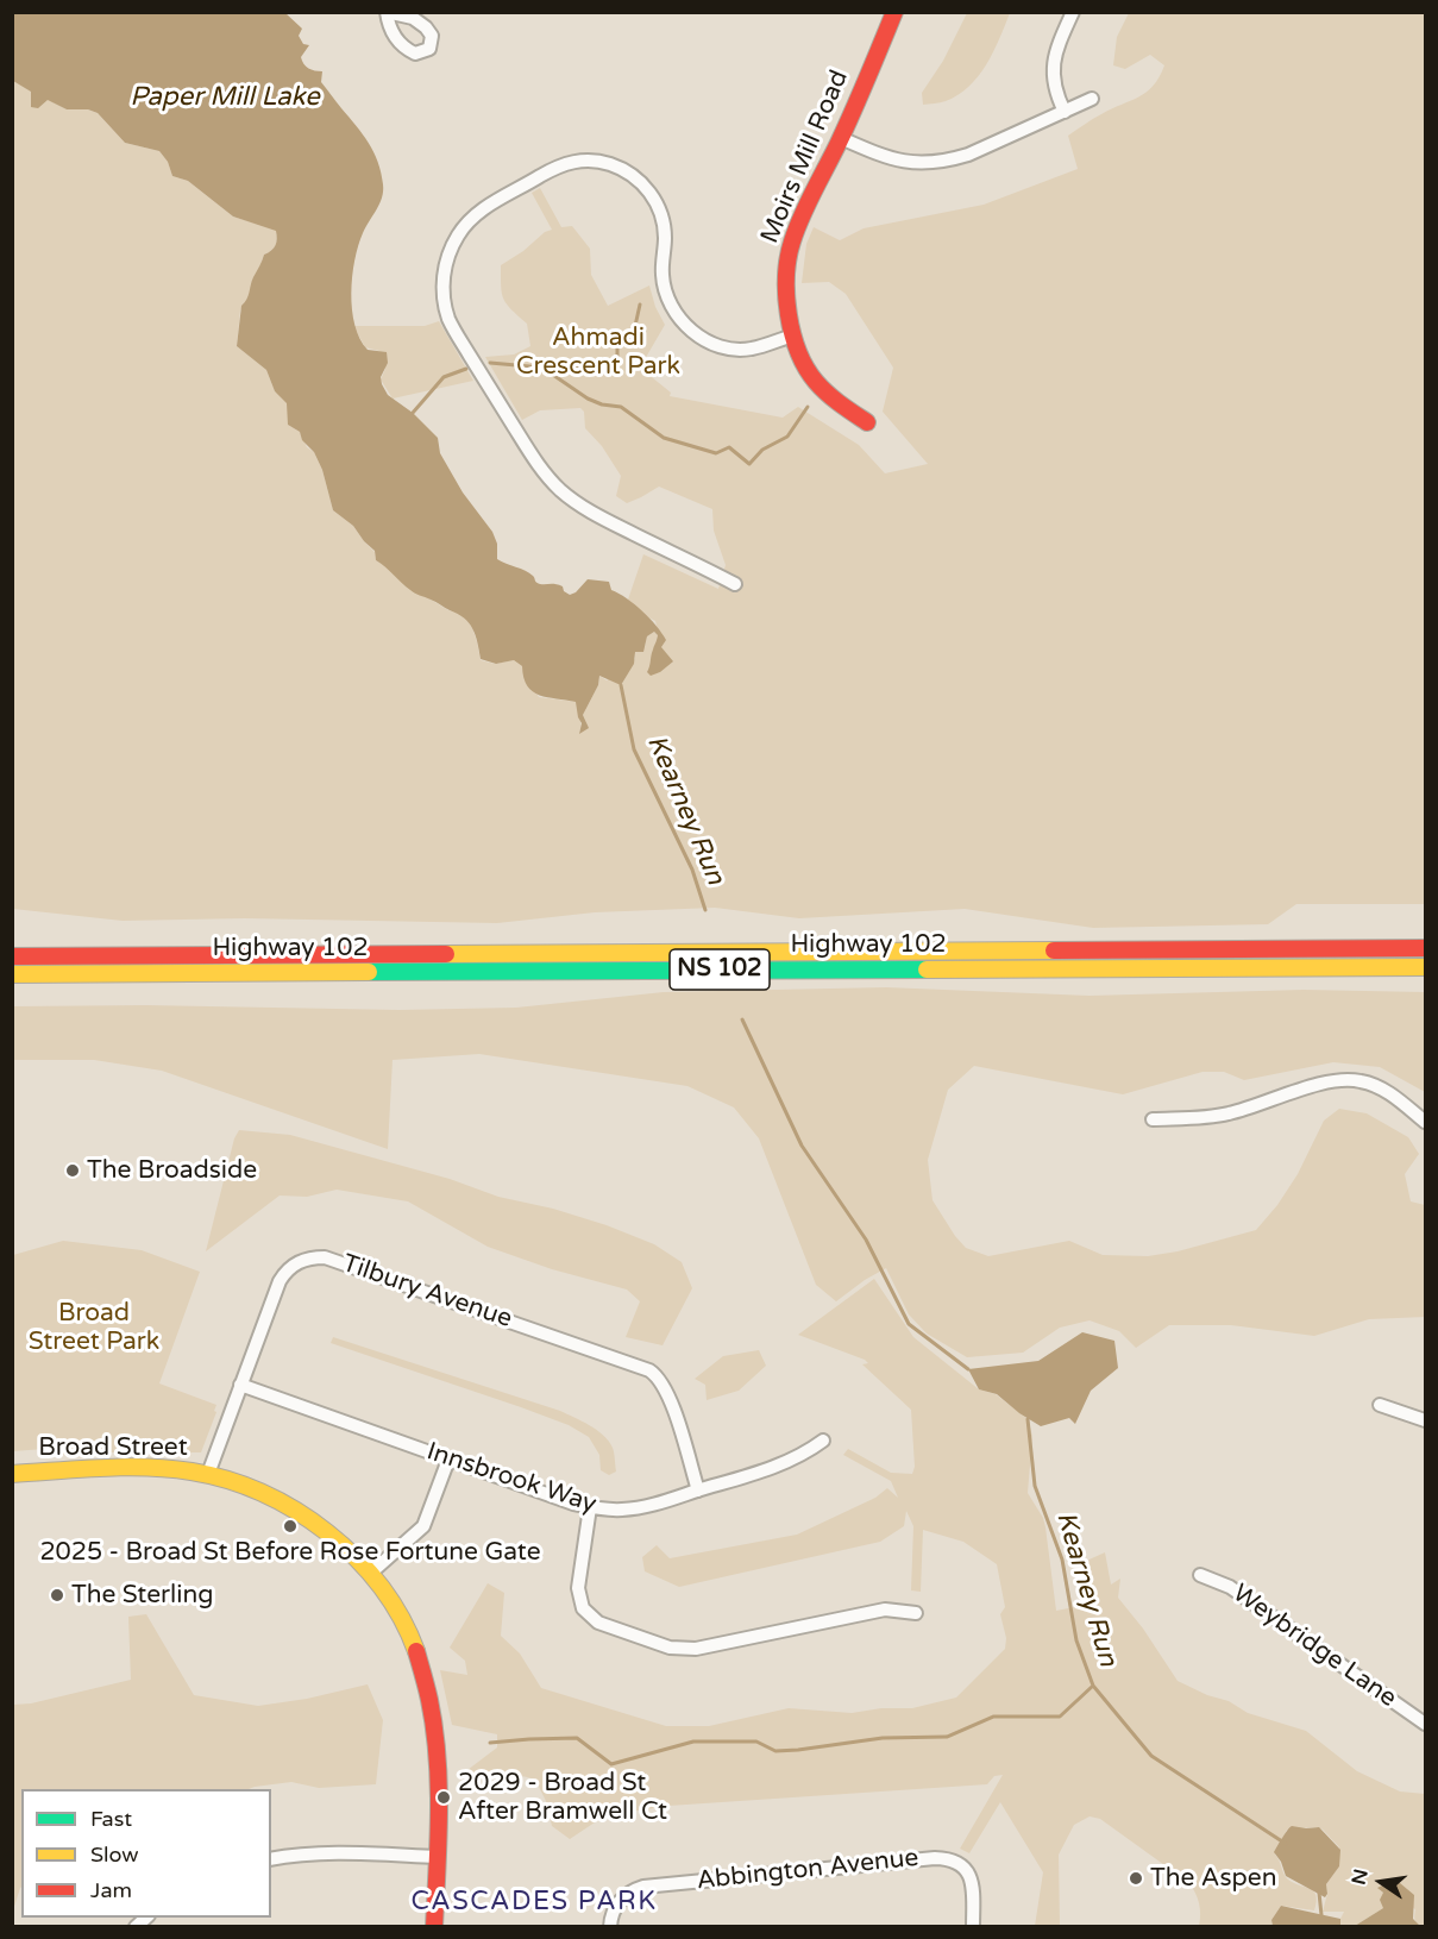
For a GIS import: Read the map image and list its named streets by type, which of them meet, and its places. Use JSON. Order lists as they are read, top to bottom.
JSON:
{
  "streets": {
    "main road": [
      "Moirs Mill Road",
      "Highway 102",
      "NS 102",
      "Broad Street"
    ],
    "street": [
      "Tilbury Avenue",
      "Innsbrook Way",
      "Weybridge Lane",
      "Abbington Avenue"
    ]
  },
  "crossings": [
    ["Tilbury Avenue", "Broad Street"],
    ["Tilbury Avenue", "Innsbrook Way"]
  ],
  "districts": ["CASCADES PARK"],
  "water": ["Paper Mill Lake", "Kearney Run"],
  "parks": ["Ahmadi Crescent Park", "Broad Street Park"],
  "places": [
    "The Broadside",
    "2025 - Broad St Before Rose Fortune Gate",
    "The Sterling",
    "2029 - Broad St After Bramwell Ct",
    "The Aspen"
  ],
  "legend": ["Fast", "Slow", "Jam"],
  "north": "left"
}
